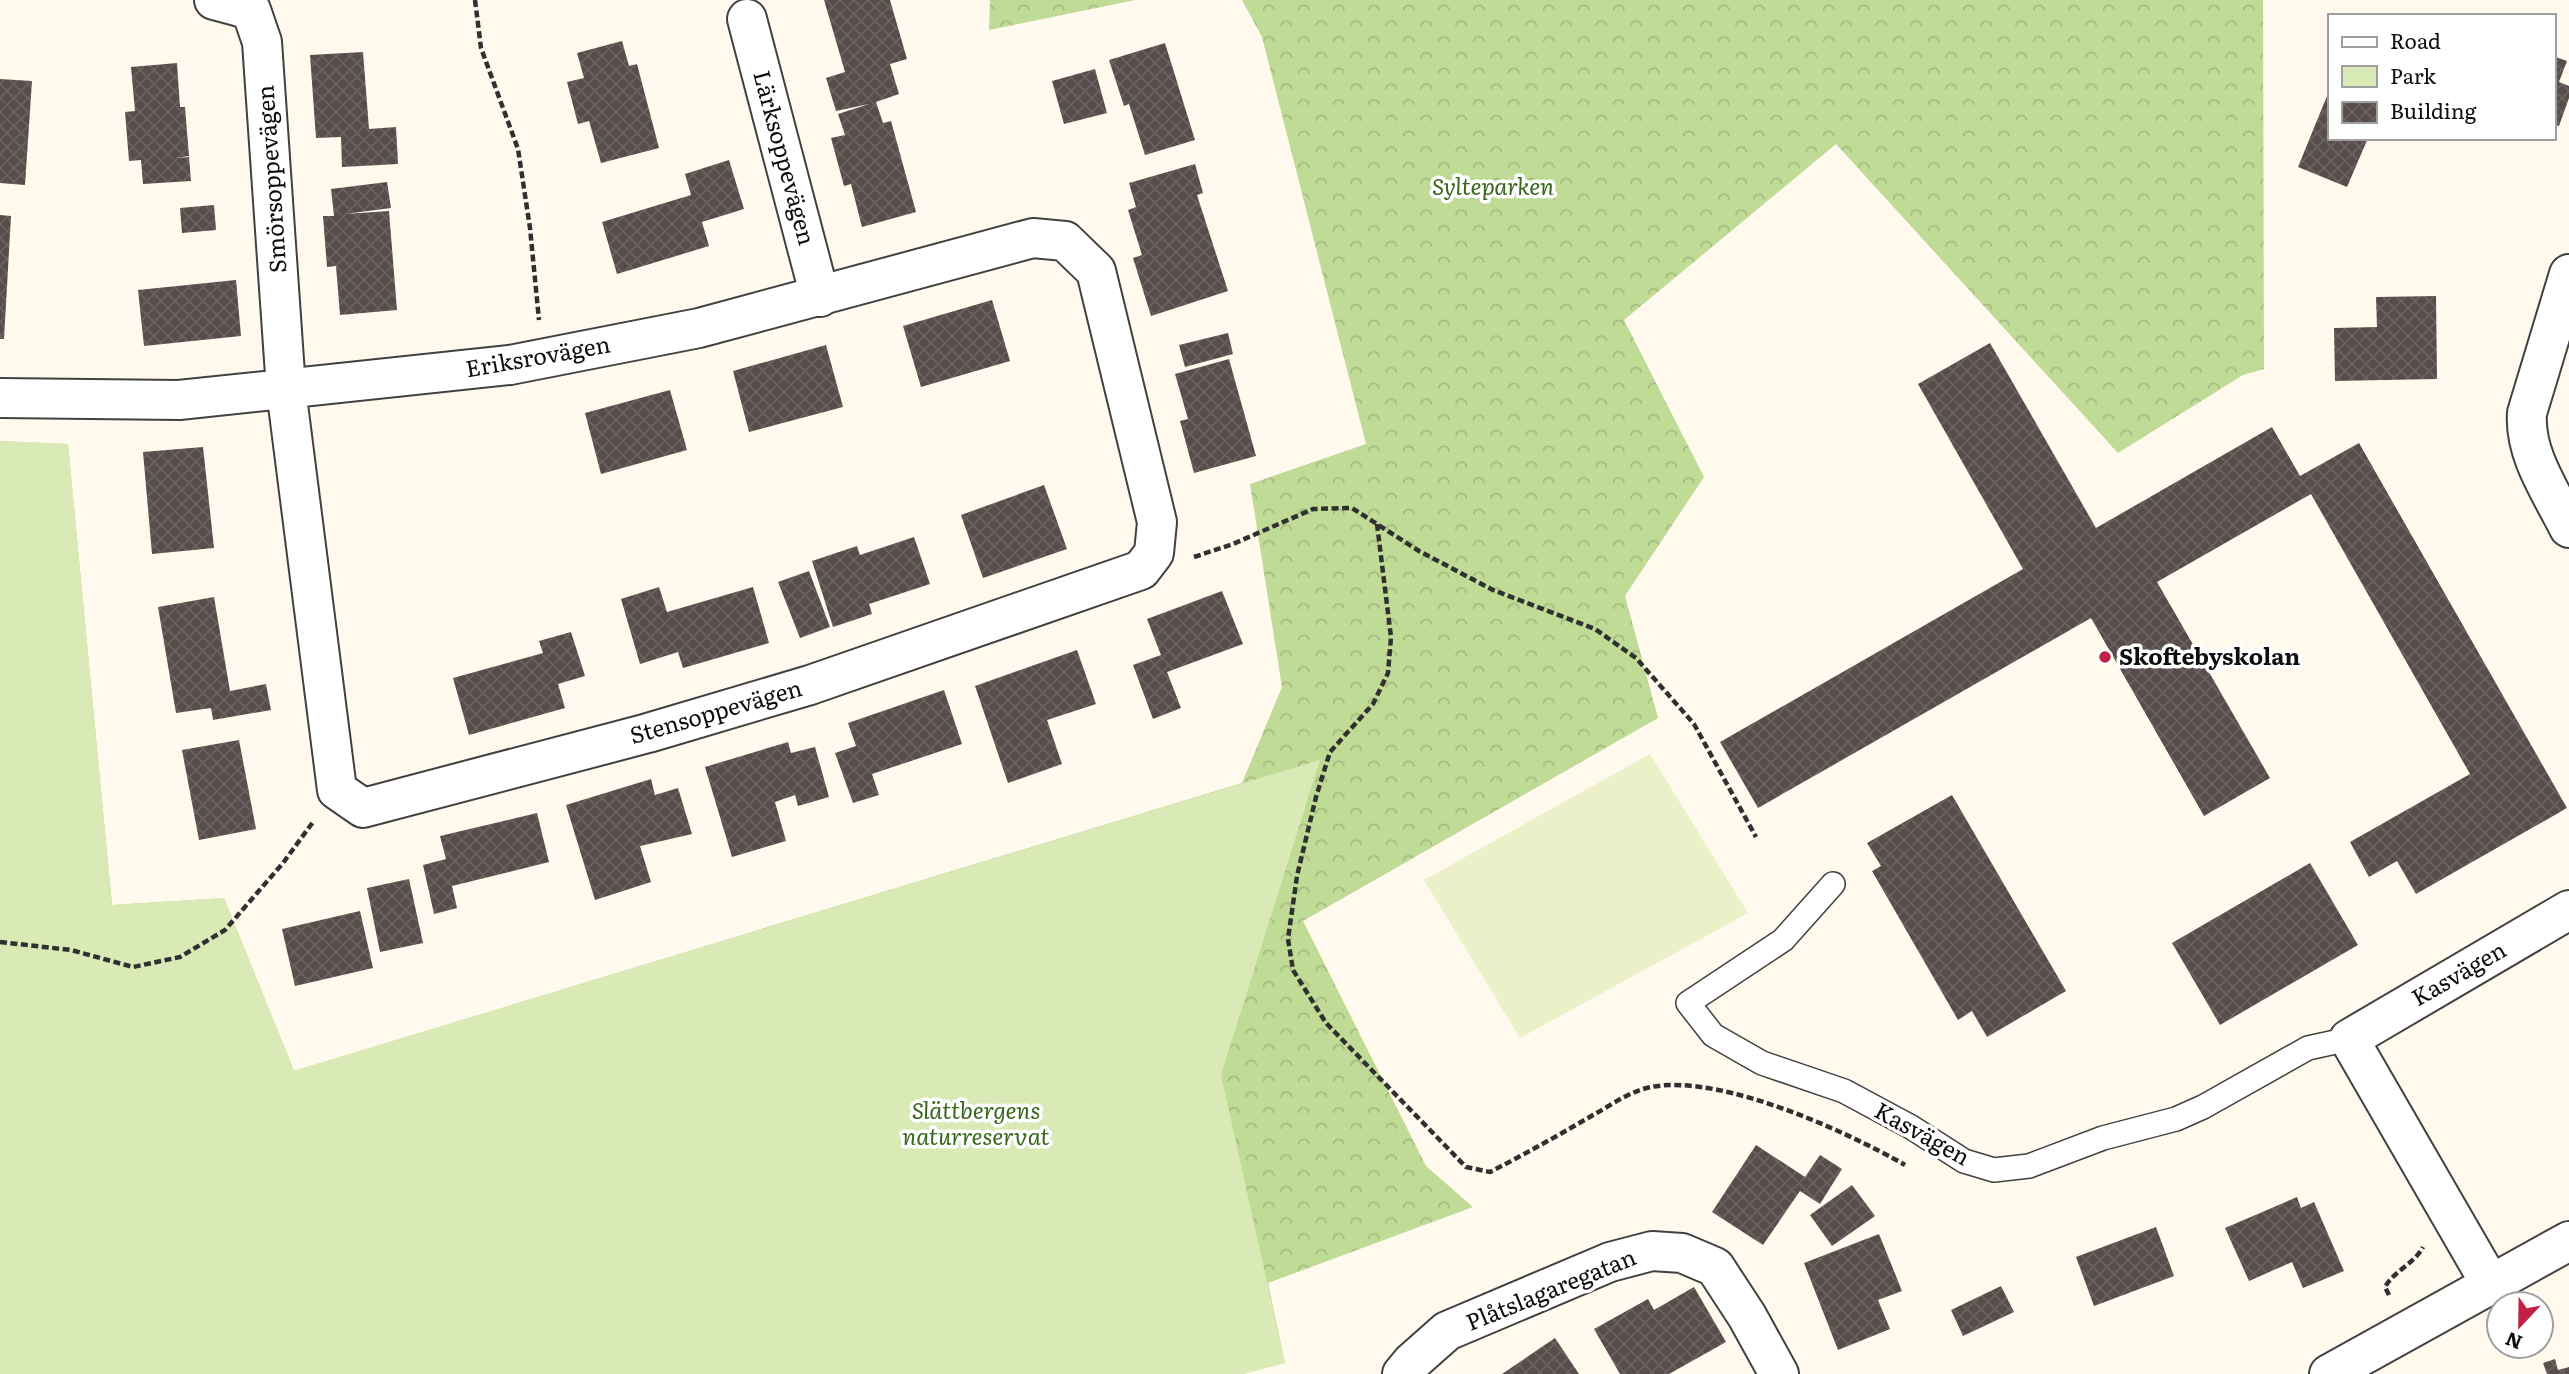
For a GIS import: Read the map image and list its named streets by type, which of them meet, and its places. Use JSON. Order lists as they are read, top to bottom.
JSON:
{
  "streets": {
    "street": [
      "Lärksoppevägen",
      "Smörsoppevägen",
      "Eriksrovägen",
      "Stensoppevägen",
      "Kasvägen",
      "Plåtslagaregatan"
    ]
  },
  "crossings": [
    ["Lärksoppevägen", "Eriksrovägen"],
    ["Smörsoppevägen", "Eriksrovägen"],
    ["Eriksrovägen", "Stensoppevägen"]
  ],
  "parks": ["Sylteparken", "Slättbergens naturreservat"],
  "places": ["Skoftebyskolan"],
  "legend": ["Road", "Park", "Building"],
  "north": "bottom"
}
